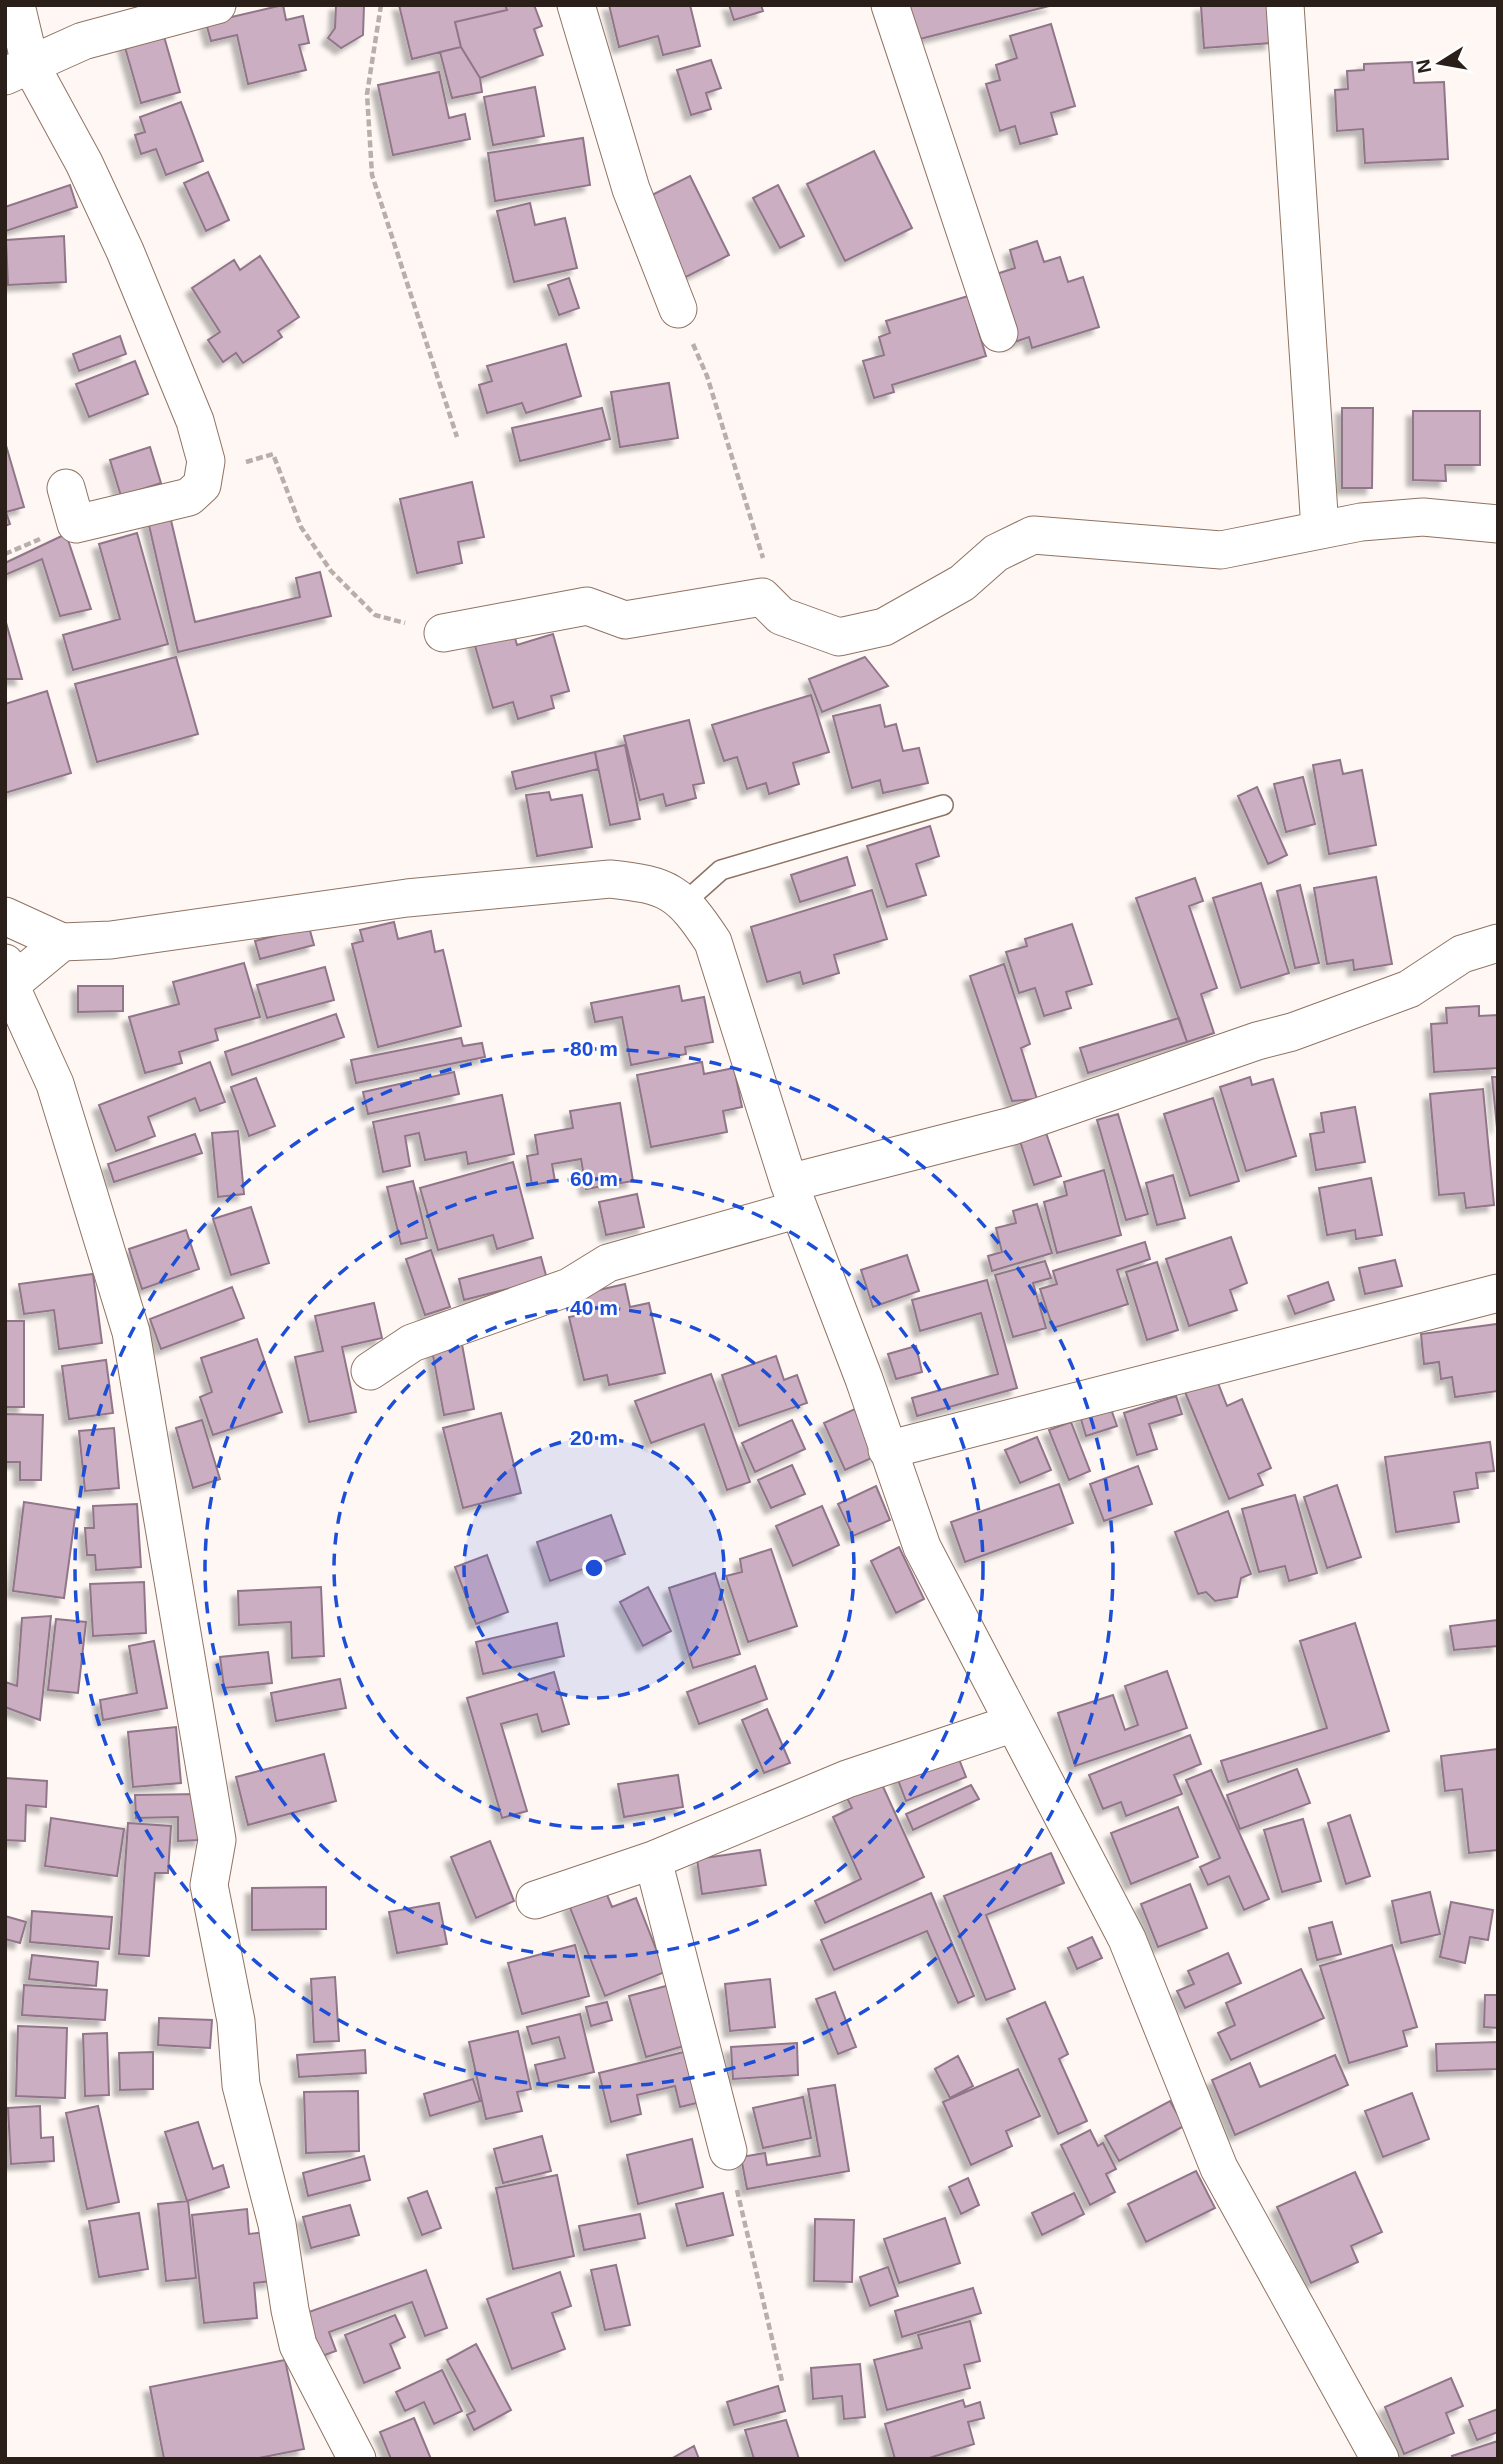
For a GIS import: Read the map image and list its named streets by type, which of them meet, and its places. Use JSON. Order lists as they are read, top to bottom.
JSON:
{
  "north": "left",
  "rings": [
    "80 m",
    "60 m",
    "40 m",
    "20 m"
  ]
}
